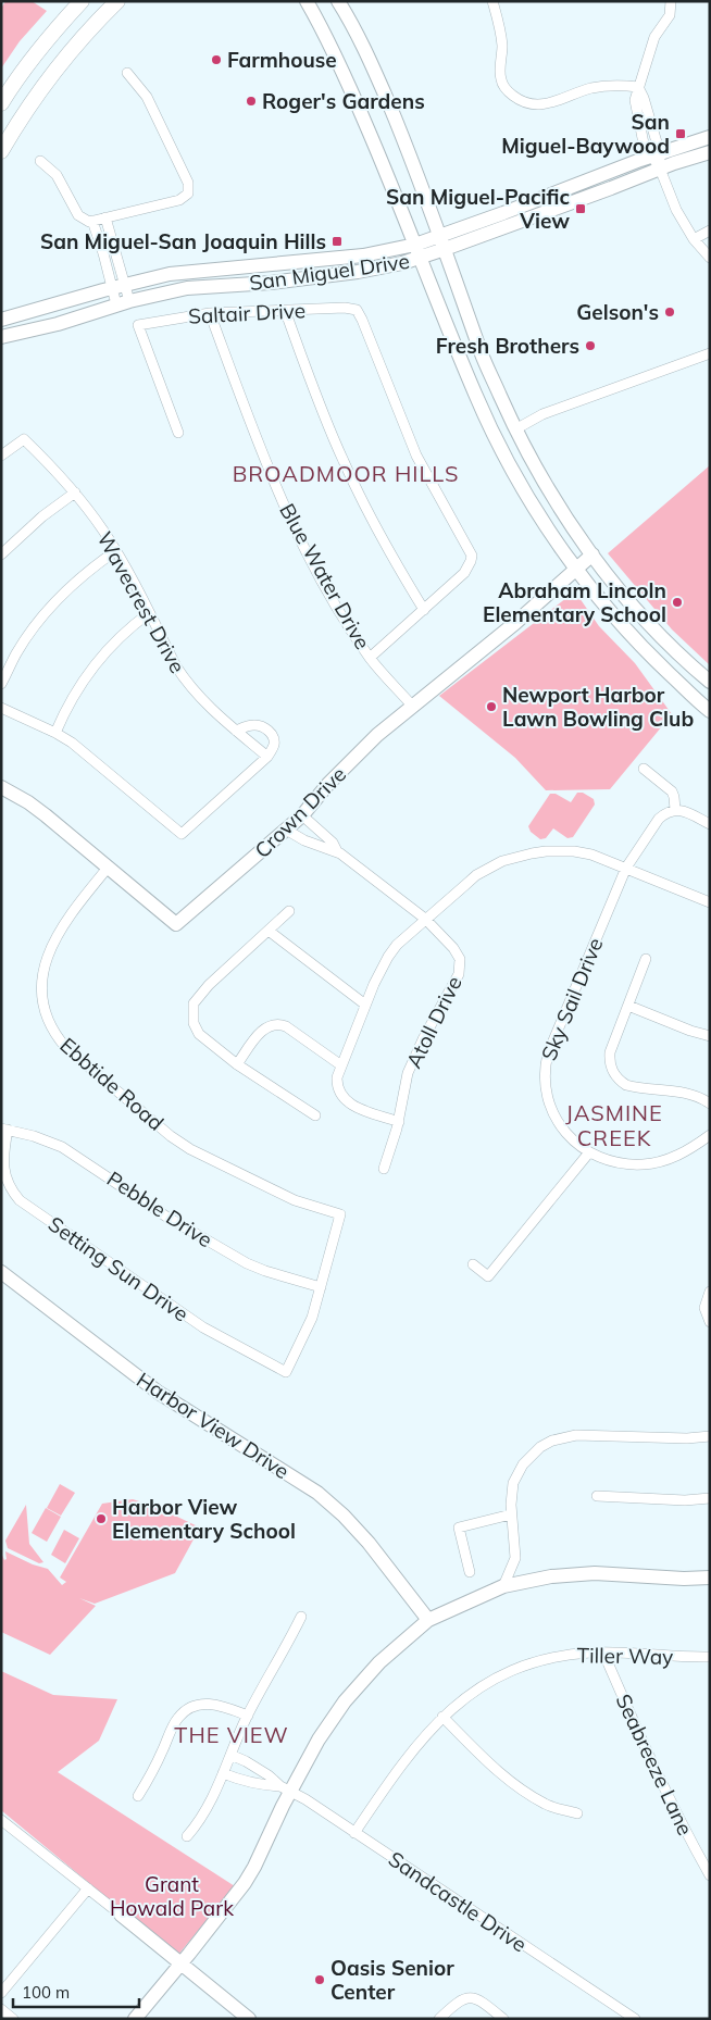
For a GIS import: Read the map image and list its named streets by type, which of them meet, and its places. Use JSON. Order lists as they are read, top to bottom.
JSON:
{
  "streets": {
    "main road": ["San Miguel Drive", "Crown Drive", "Harbor View Drive"],
    "street": [
      "Saltair Drive",
      "Blue Water Drive",
      "Wavecrest Drive",
      "Sky Sail Drive",
      "Atoll Drive",
      "Ebbtide Road",
      "Pebble Drive",
      "Setting Sun Drive",
      "Tiller Way",
      "Seabreeze Lane",
      "Sandcastle Drive"
    ]
  },
  "crossings": [
    ["Saltair Drive", "Blue Water Drive"],
    ["Blue Water Drive", "Crown Drive"],
    ["Crown Drive", "Ebbtide Road"],
    ["Ebbtide Road", "Pebble Drive"],
    ["Ebbtide Road", "Setting Sun Drive"],
    ["Pebble Drive", "Setting Sun Drive"],
    ["Tiller Way", "Seabreeze Lane"],
    ["Tiller Way", "Sandcastle Drive"]
  ],
  "districts": ["BROADMOOR HILLS", "JASMINE CREEK", "THE VIEW"],
  "parks": ["Grant Howald Park"],
  "places": {
    "other": [
      "Farmhouse",
      "Roger's Gardens",
      "Gelson's",
      "Fresh Brothers",
      "Abraham Lincoln Elementary School",
      "Newport Harbor Lawn Bowling Club",
      "Harbor View Elementary School",
      "Oasis Senior Center"
    ],
    "transit": ["San Miguel-Baywood", "San Miguel-Pacific View", "San Miguel-San Joaquin Hills"]
  },
  "scale_bar": "100 m"
}
